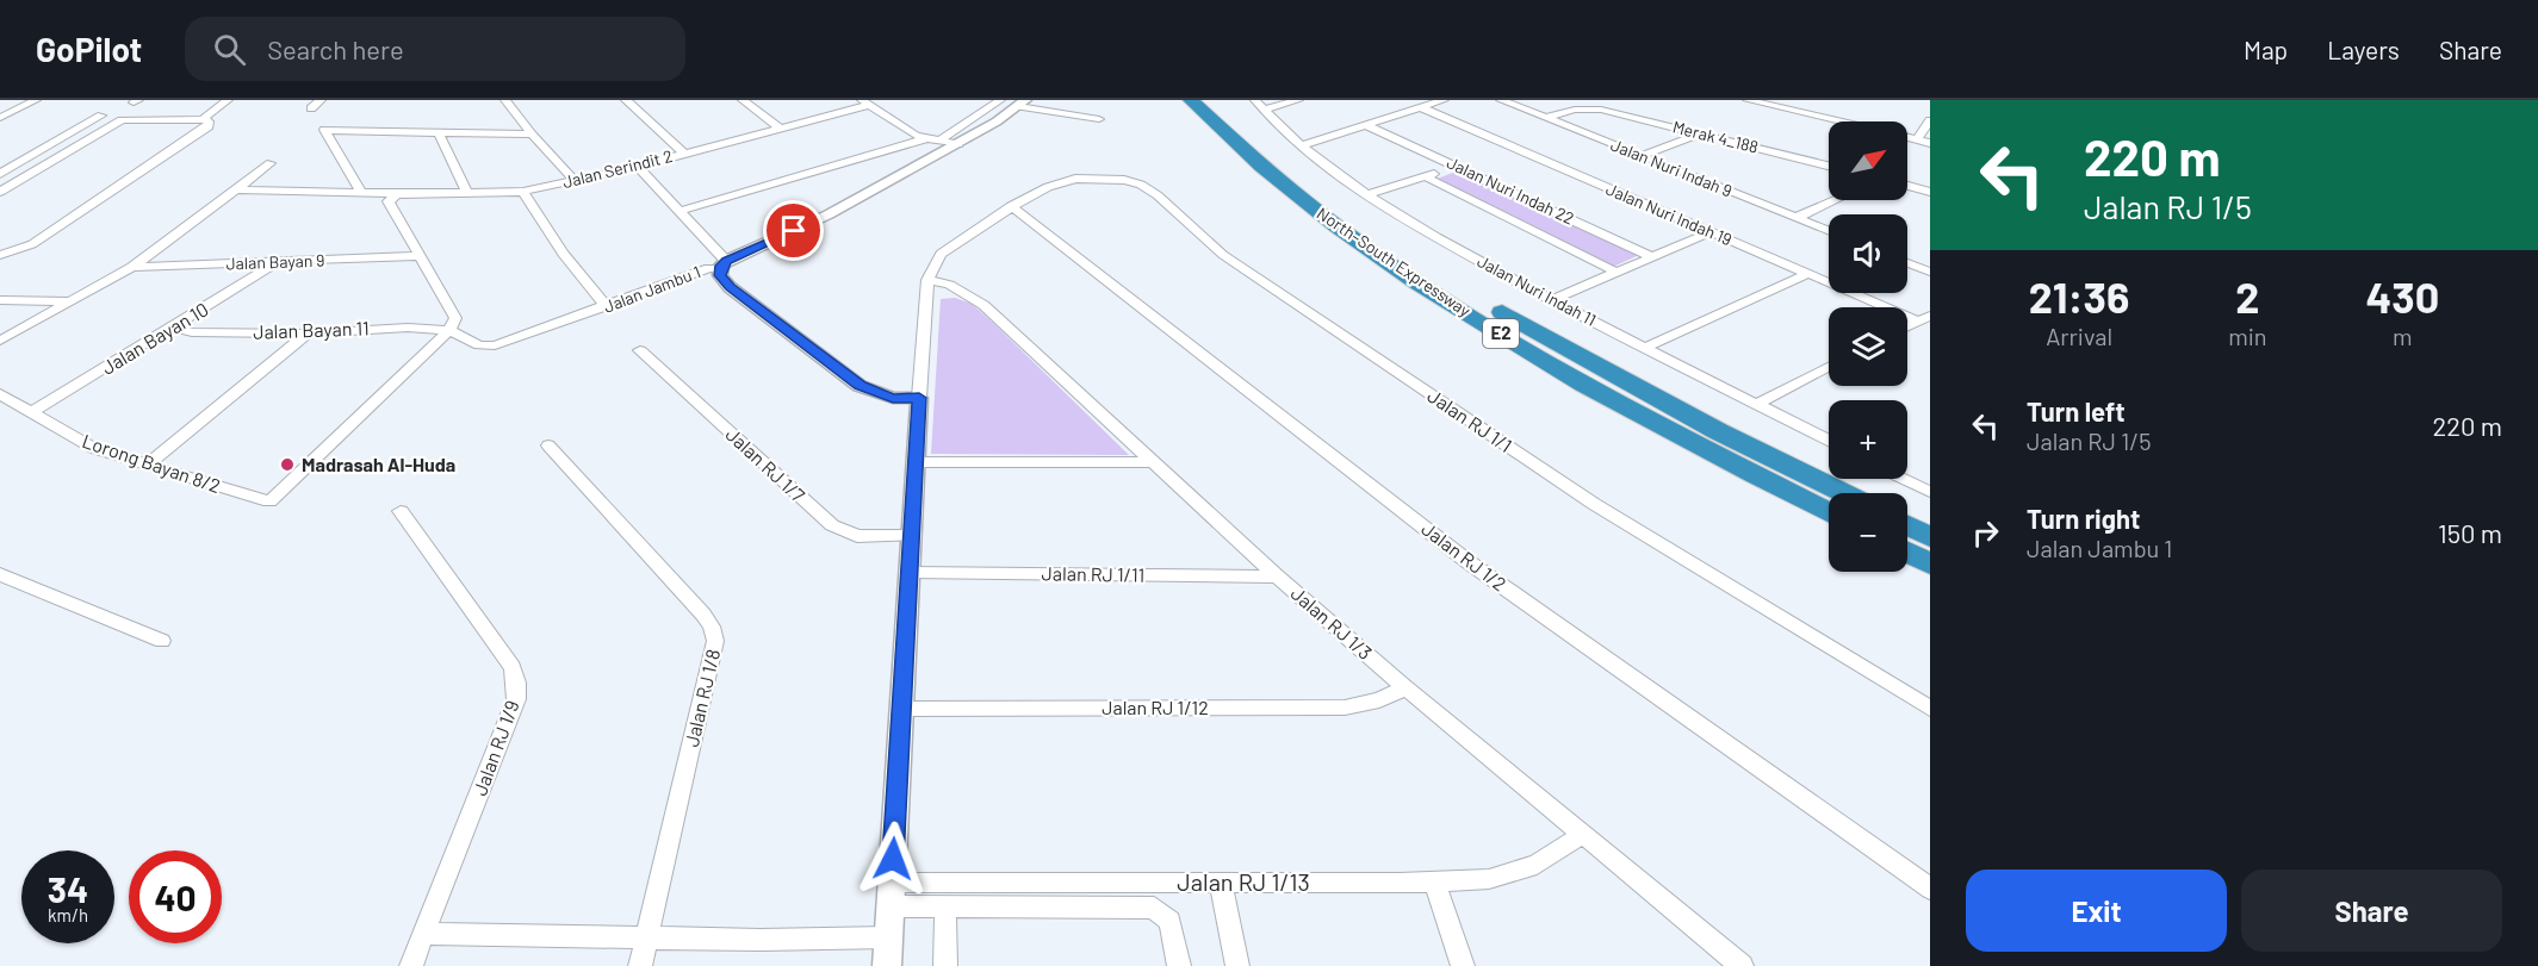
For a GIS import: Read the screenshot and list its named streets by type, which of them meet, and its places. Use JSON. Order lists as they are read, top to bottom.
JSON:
{
  "streets": {
    "highway": ["North–South Expressway", "E2"],
    "street": [
      "Merak 4_188",
      "Jalan Nuri Indah 9",
      "Jalan Serindit 2",
      "Jalan Nuri Indah 22",
      "Jalan Nuri Indah 19",
      "Jalan Bayan 9",
      "Jalan Jambu 1",
      "Jalan Nuri Indah 11",
      "Jalan Bayan 11",
      "Jalan Bayan 10",
      "Jalan RJ 1/1",
      "Lorong Bayan 8/2",
      "Jalan RJ 1/7",
      "Jalan RJ 1/2",
      "Jalan RJ 1/11",
      "Jalan RJ 1/3",
      "Jalan RJ 1/8",
      "Jalan RJ 1/12",
      "Jalan RJ 1/9",
      "Jalan RJ 1/13"
    ]
  },
  "crossings": [
    ["Merak 4_188", "Jalan Nuri Indah 9"],
    ["Jalan Bayan 9", "Jalan Bayan 10"],
    ["Jalan Jambu 1", "Jalan Bayan 11"],
    ["Jalan Jambu 1", "Lorong Bayan 8/2"],
    ["Jalan Bayan 11", "Jalan Bayan 10"],
    ["Jalan Bayan 11", "Lorong Bayan 8/2"],
    ["Jalan Bayan 10", "Lorong Bayan 8/2"],
    ["Jalan RJ 1/1", "Jalan RJ 1/2"],
    ["Jalan RJ 1/1", "Jalan RJ 1/3"],
    ["Jalan RJ 1/11", "Jalan RJ 1/3"],
    ["Jalan RJ 1/3", "Jalan RJ 1/12"],
    ["Jalan RJ 1/3", "Jalan RJ 1/13"]
  ],
  "places": ["Madrasah Al-Huda"],
  "north": "top right",
  "page": {
    "header": "GoPilot",
    "search": "Search here",
    "nav": ["Map", "Layers", "Share"],
    "turn": ["220 m", "Jalan RJ 1/5"],
    "map_buttons": ["+", "−"],
    "eta": [
      "21:36",
      "Arrival",
      "2",
      "min",
      "430",
      "m"
    ],
    "list": [
      {
        "name": "Turn left",
        "note": "Jalan RJ 1/5",
        "value": "220 m"
      },
      {
        "name": "Turn right",
        "note": "Jalan Jambu 1",
        "value": "150 m"
      }
    ],
    "speed": "34 km/h",
    "limit": "40",
    "buttons": ["Exit", "Share"]
  }
}
